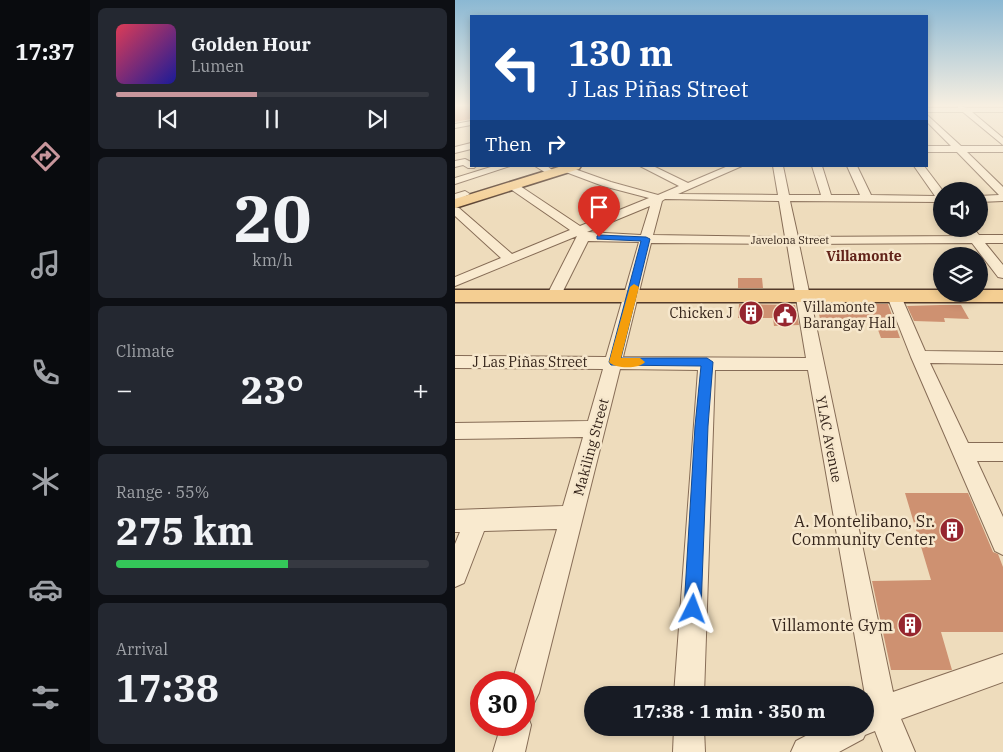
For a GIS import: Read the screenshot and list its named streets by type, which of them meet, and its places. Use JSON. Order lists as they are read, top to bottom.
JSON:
{
  "streets": {
    "street": [
      "Javelona Street",
      "J Las Piñas Street",
      "YLAC Avenue",
      "Makiling Street"
    ]
  },
  "crossings": [
    ["Javelona Street", "YLAC Avenue"],
    ["Javelona Street", "Makiling Street"],
    ["J Las Piñas Street", "YLAC Avenue"],
    ["J Las Piñas Street", "Makiling Street"]
  ],
  "districts": ["Villamonte"],
  "places": {
    "building": ["Chicken J", "A. Montelibano, Sr. Community Center", "Villamonte Gym"],
    "public building": ["Villamonte Barangay Hall"]
  },
  "page": {
    "tabs": "17:37",
    "turn": ["130 m", "J Las Piñas Street"],
    "song": ["Golden Hour", "Lumen"],
    "then": "Then",
    "tile": [
      ["20", "km/h"],
      "Climate",
      ["Range · 55%", "275 km"],
      ["Arrival", "17:38"]
    ],
    "heat": ["−", "23°", "+"],
    "limit": "30",
    "trip": "17:38 · 1 min · 350 m"
  }
}
